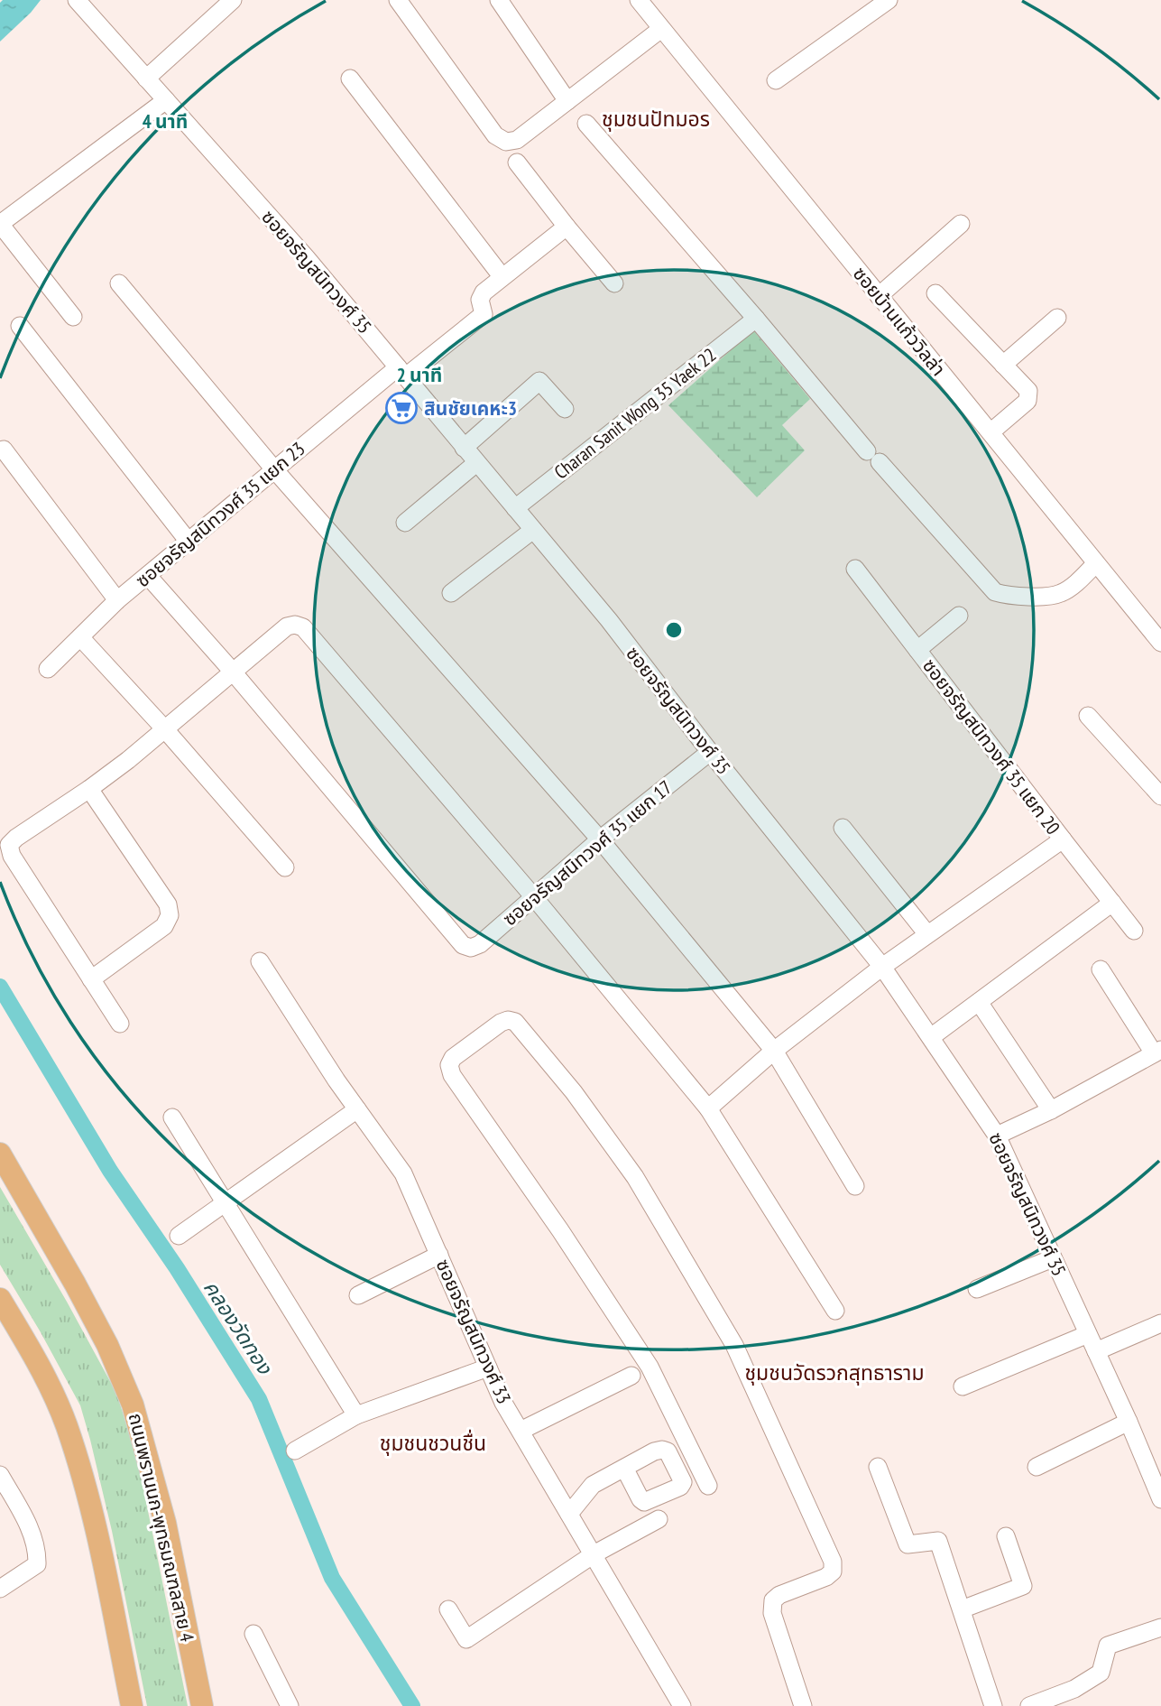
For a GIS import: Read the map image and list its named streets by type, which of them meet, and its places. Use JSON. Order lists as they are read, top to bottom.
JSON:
{
  "streets": {
    "main road": ["ถนนพรานนก-พุทธมณฑลสาย 4"],
    "street": [
      "ซอยจรัญสนิทวงศ์ 35",
      "ซอยบ้านแก้ววิลล่า",
      "Charan Sanit Wong 35 Yaek 22",
      "ซอยจรัญสนิทวงศ์ 35 แยก 23",
      "ซอยจรัญสนิทวงศ์ 35 แยก 20",
      "ซอยจรัญสนิทวงศ์ 35 แยก 17",
      "ซอยจรัญสนิทวงศ์ 33"
    ]
  },
  "crossings": [
    ["ซอยจรัญสนิทวงศ์ 35", "Charan Sanit Wong 35 Yaek 22"],
    ["ซอยจรัญสนิทวงศ์ 35", "ซอยจรัญสนิทวงศ์ 35 แยก 23"],
    ["ซอยจรัญสนิทวงศ์ 35", "ซอยจรัญสนิทวงศ์ 35 แยก 20"],
    ["ซอยจรัญสนิทวงศ์ 35", "ซอยจรัญสนิทวงศ์ 35 แยก 17"]
  ],
  "districts": ["ชุมชนปัทมอร", "ชุมชนวัดรวกสุทธาราม", "ชุมชนชวนชื่น"],
  "water": ["คลองวัดทอง"],
  "places": {
    "supermarket": ["สินชัยเคหะ3"]
  },
  "rings": ["4 นาที", "2 นาที"]
}
